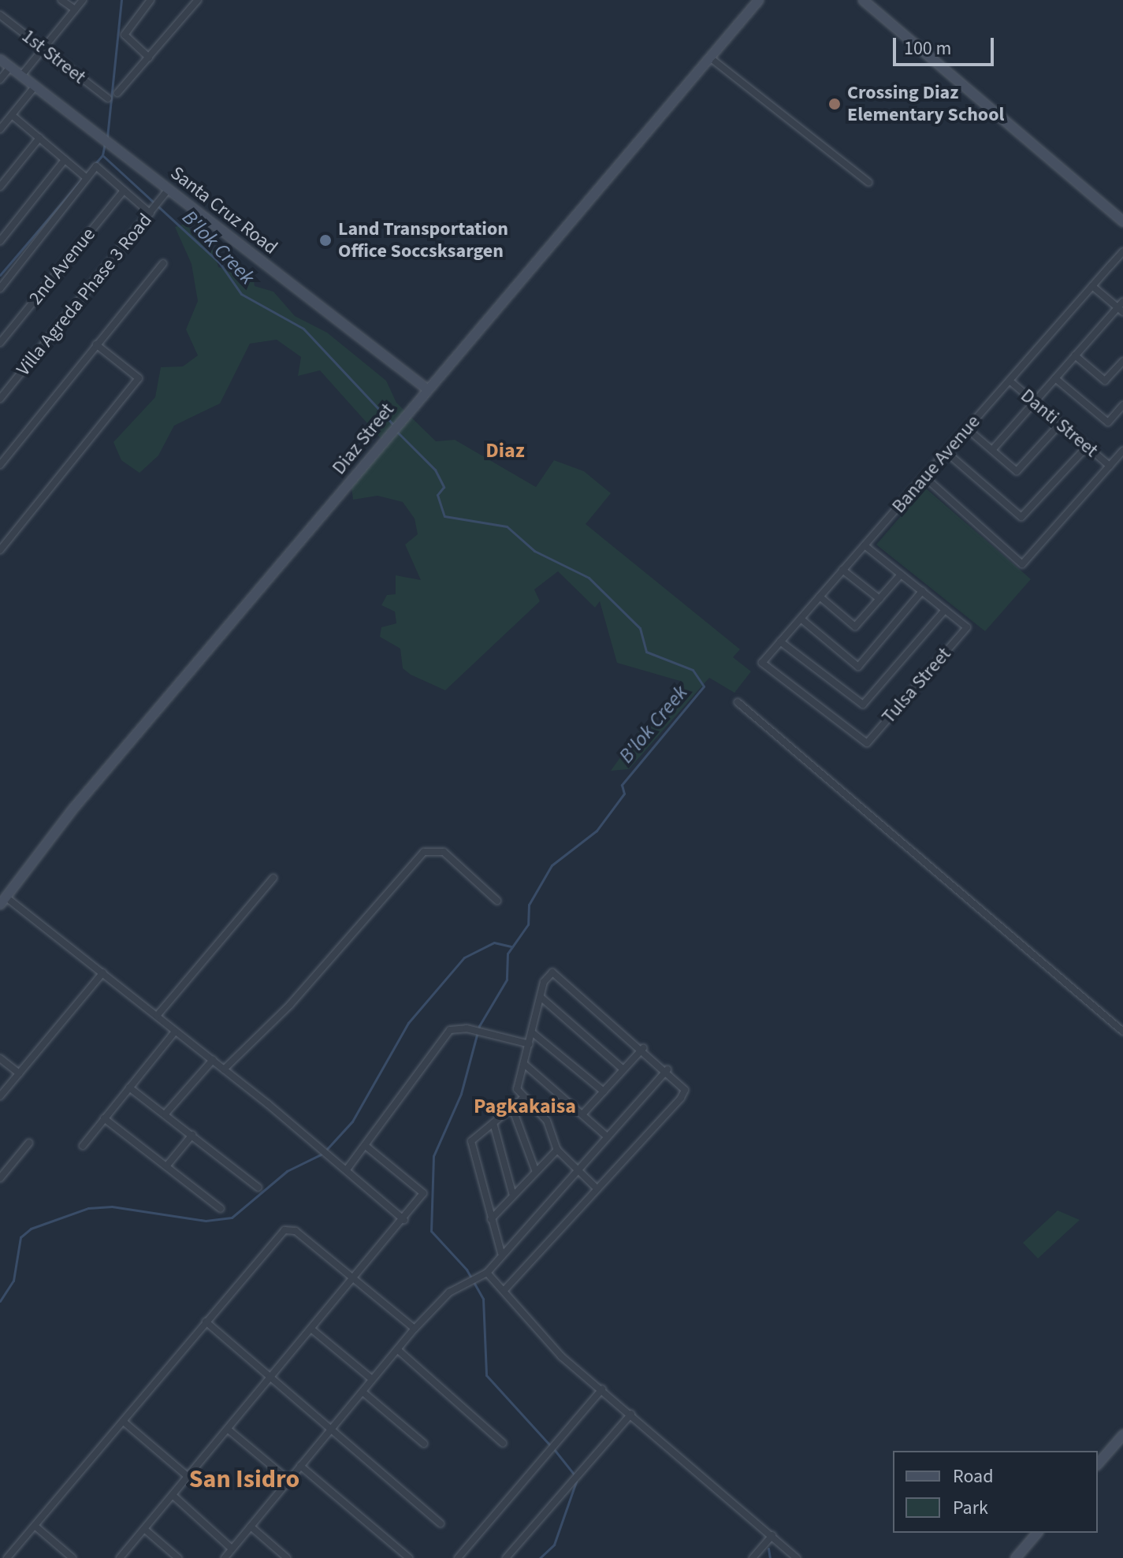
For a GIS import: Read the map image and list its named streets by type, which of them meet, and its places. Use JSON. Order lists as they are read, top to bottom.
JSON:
{
  "streets": {
    "main road": ["Santa Cruz Road", "Diaz Street"],
    "street": [
      "1st Street",
      "2nd Avenue",
      "Villa Agreda Phase 3 Road",
      "Danti Street",
      "Banaue Avenue",
      "Tulsa Street"
    ]
  },
  "crossings": [
    ["Santa Cruz Road", "Villa Agreda Phase 3 Road"],
    ["Santa Cruz Road", "Diaz Street"],
    ["Danti Street", "Banaue Avenue"],
    ["Banaue Avenue", "Tulsa Street"]
  ],
  "districts": ["Diaz", "Pagkakaisa", "San Isidro"],
  "water": ["B'lok Creek"],
  "places": ["Crossing Diaz Elementary School", "Land Transportation Office Soccsksargen"],
  "legend": ["Road", "Park"],
  "scale_bar": "100 m"
}
